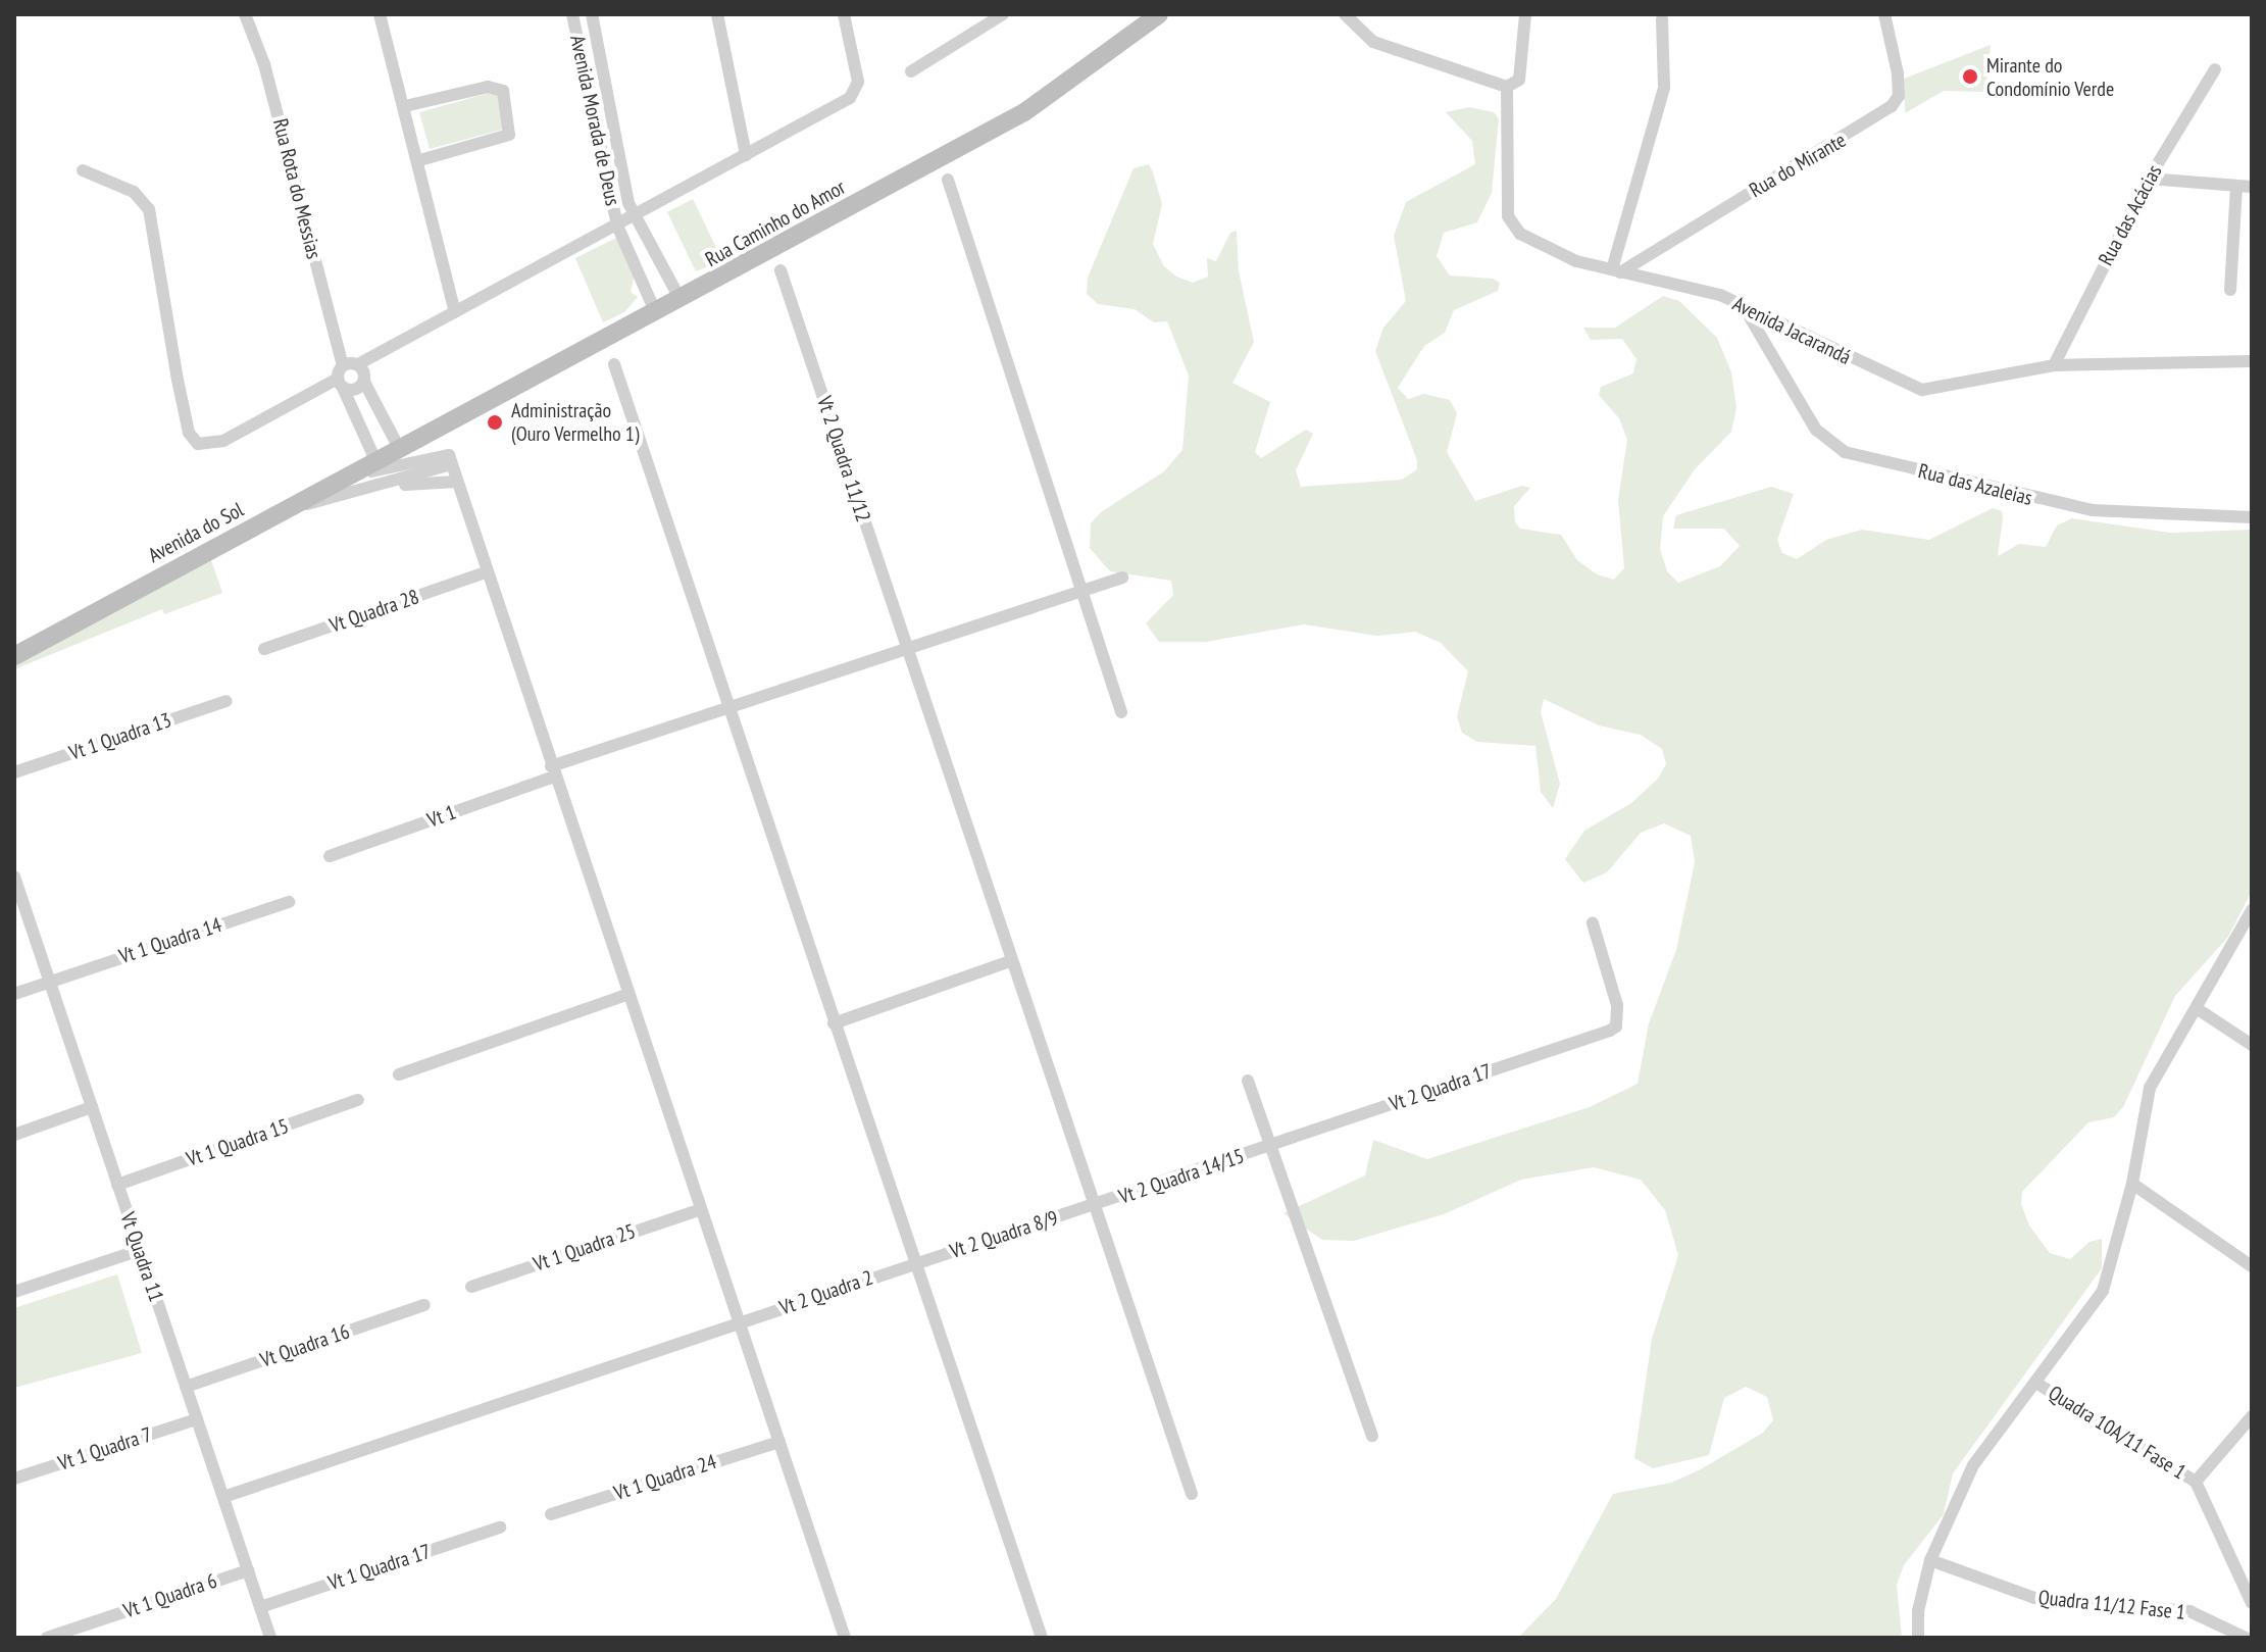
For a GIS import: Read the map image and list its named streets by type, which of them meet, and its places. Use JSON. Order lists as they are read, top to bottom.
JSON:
{
  "streets": {
    "street": [
      "Avenida Morada de Deus",
      "Rua do Mirante",
      "Rua Rota do Messias",
      "Rua das Acácias",
      "Rua Caminho do Amor",
      "Avenida Jacarandá",
      "Vt 2 Quadra 11/12",
      "Rua das Azaleias",
      "Avenida do Sol",
      "Vt Quadra 28",
      "Vt 1 Quadra 13",
      "Vt 1",
      "Vt 1 Quadra 14",
      "Vt 2 Quadra 17",
      "Vt 1 Quadra 15",
      "Vt 2 Quadra 14/15",
      "Vt 2 Quadra 8/9",
      "Vt 1 Quadra 25",
      "Vt Quadra 11",
      "Vt 2 Quadra 2",
      "Vt Quadra 16",
      "Quadra 10A/11 Fase 1",
      "Vt 1 Quadra 7",
      "Vt 1 Quadra 24",
      "Vt 1 Quadra 17",
      "Vt 1 Quadra 6",
      "Quadra 11/12 Fase 1"
    ]
  },
  "crossings": [
    ["Avenida Morada de Deus", "Rua Caminho do Amor"],
    ["Rua do Mirante", "Avenida Jacarandá"],
    ["Rua das Acácias", "Avenida Jacarandá"],
    ["Rua Caminho do Amor", "Avenida do Sol"],
    ["Avenida Jacarandá", "Rua das Azaleias"],
    ["Vt 2 Quadra 11/12", "Vt 1"],
    ["Vt 2 Quadra 11/12", "Vt 2 Quadra 14/15"],
    ["Vt 2 Quadra 11/12", "Vt 2 Quadra 8/9"],
    ["Vt 1 Quadra 14", "Vt Quadra 11"],
    ["Vt 2 Quadra 17", "Vt 2 Quadra 14/15"],
    ["Vt 1 Quadra 15", "Vt Quadra 11"],
    ["Vt 2 Quadra 14/15", "Vt 2 Quadra 8/9"],
    ["Vt 2 Quadra 8/9", "Vt 2 Quadra 2"],
    ["Vt Quadra 11", "Vt 2 Quadra 2"],
    ["Vt Quadra 11", "Vt Quadra 16"],
    ["Vt Quadra 11", "Vt 1 Quadra 7"],
    ["Vt Quadra 11", "Vt 1 Quadra 17"],
    ["Vt Quadra 11", "Vt 1 Quadra 6"]
  ],
  "places": ["Mirante do Condomínio Verde", "Administração (Ouro Vermelho 1)"]
}
